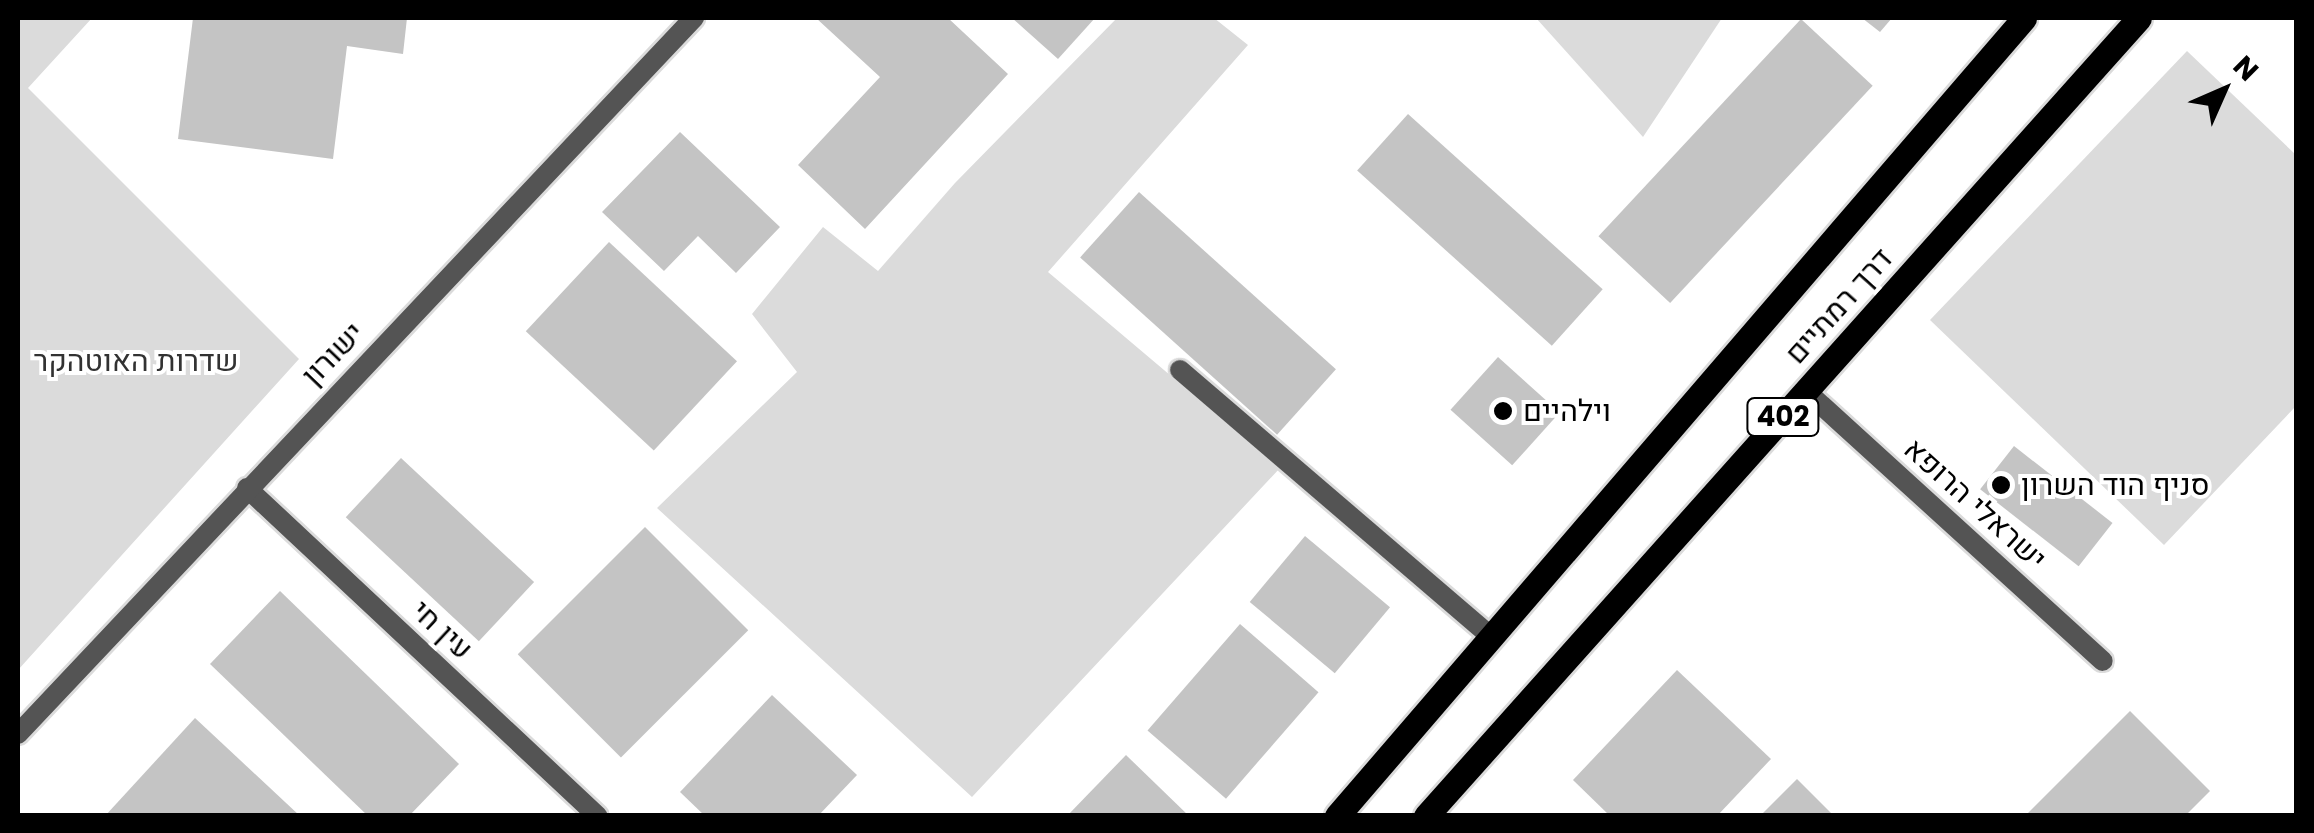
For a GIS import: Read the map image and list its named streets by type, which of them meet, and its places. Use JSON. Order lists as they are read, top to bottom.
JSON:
{
  "streets": {
    "main road": ["דרך רמתיים", "402"],
    "street": ["ישורון", "ישראלי הרופא", "עין חי"]
  },
  "crossings": [
    ["דרך רמתיים", "ישראלי הרופא"],
    ["ישורון", "עין חי"]
  ],
  "parks": ["שדרות האוטהקר"],
  "places": ["וילהיים", "סניף הוד השרון"],
  "north": "top right"
}
